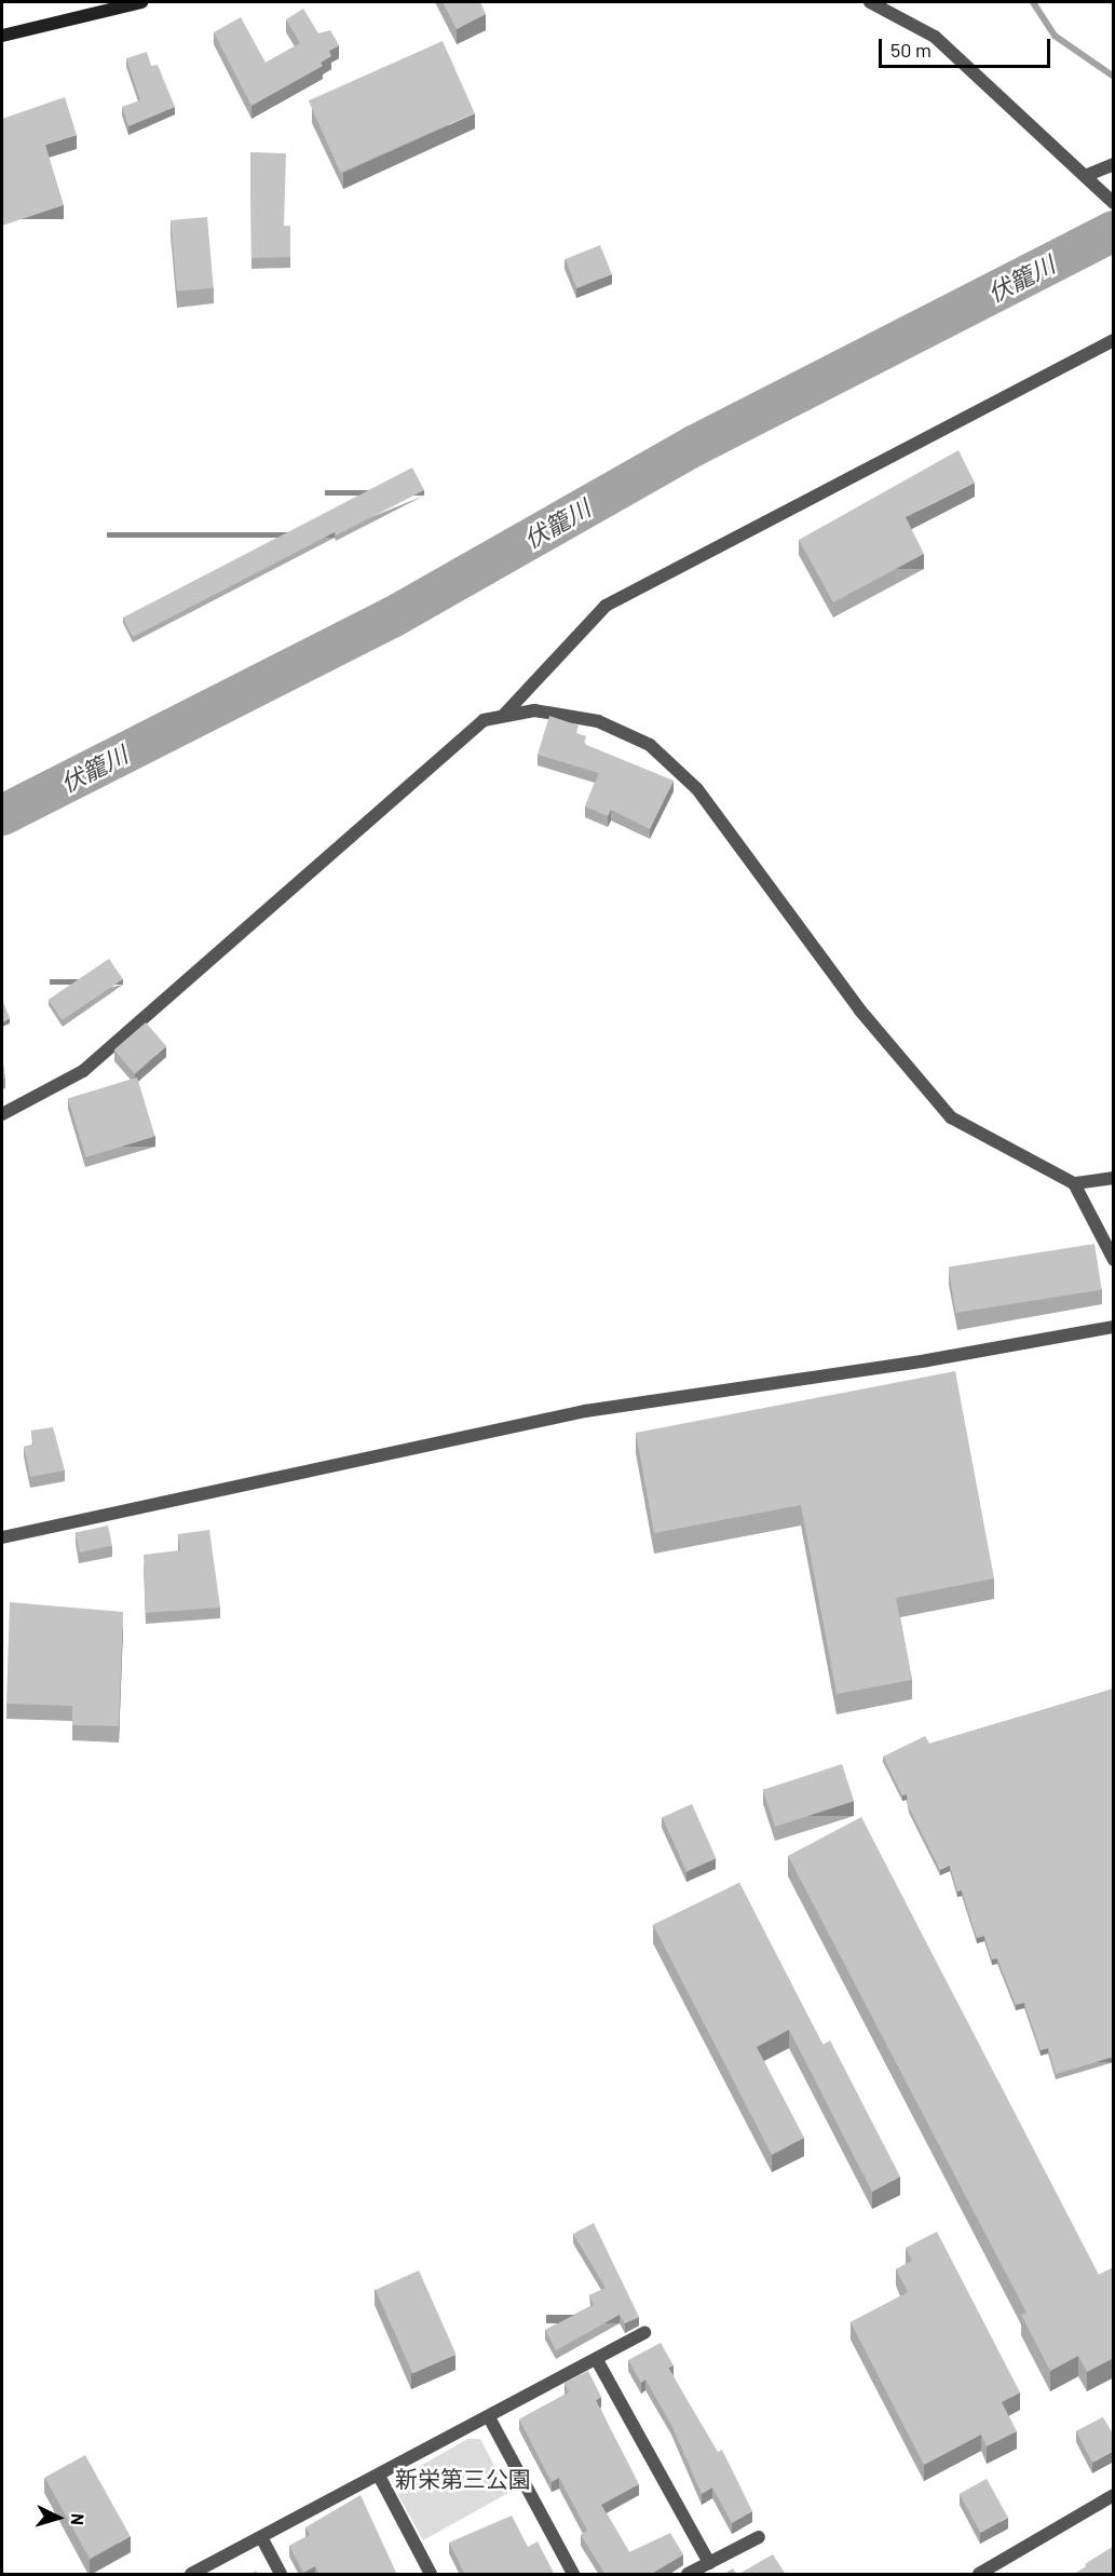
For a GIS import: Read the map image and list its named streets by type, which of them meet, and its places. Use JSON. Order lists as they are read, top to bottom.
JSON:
{
  "water": ["伏籠川"],
  "parks": ["新栄第三公園"],
  "scale_bar": "50 m",
  "north": "right"
}
